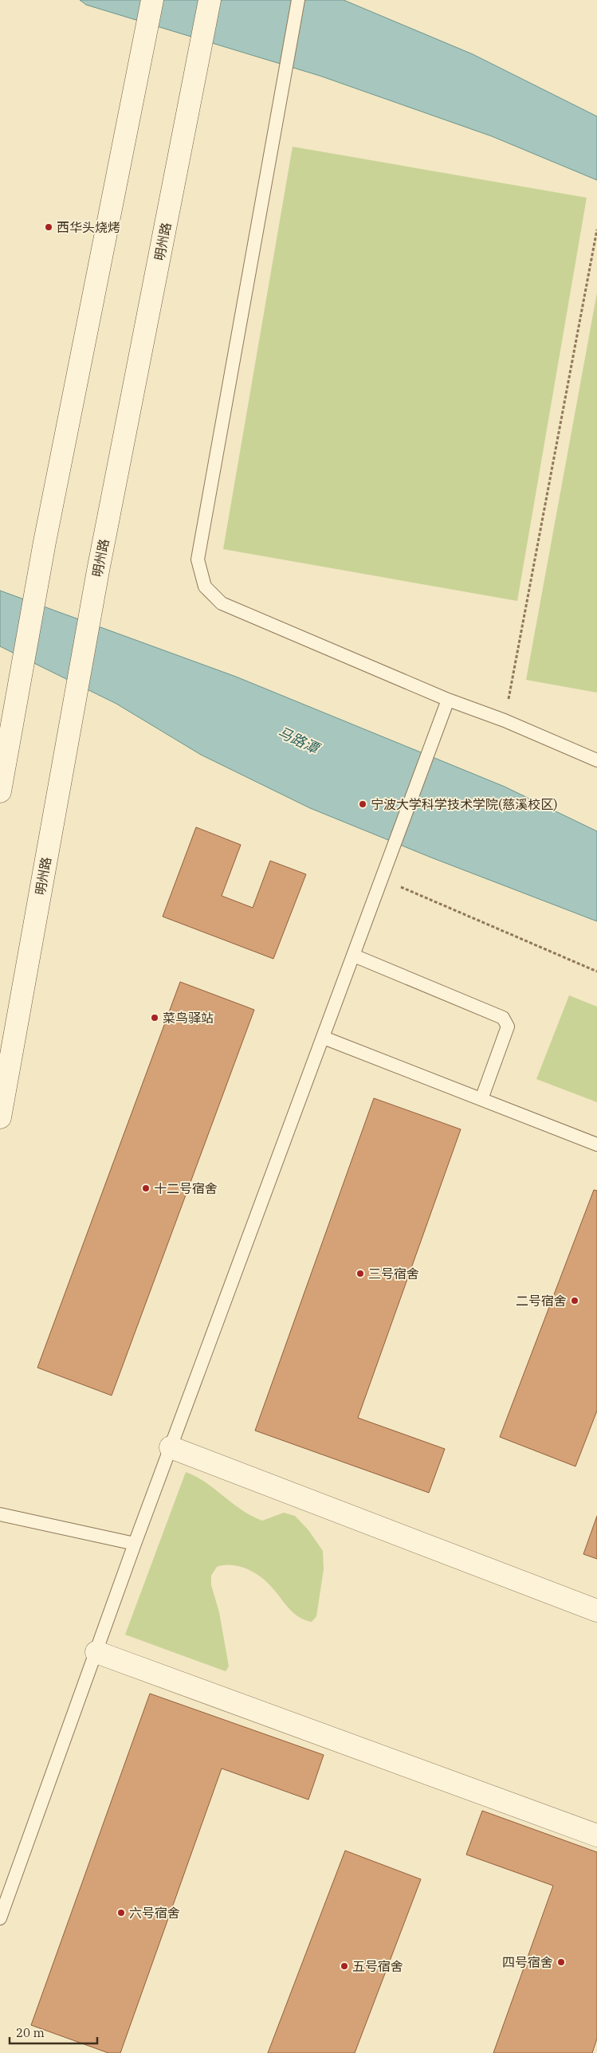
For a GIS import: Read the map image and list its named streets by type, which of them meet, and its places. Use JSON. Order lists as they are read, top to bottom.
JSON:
{
  "streets": {
    "main road": ["明州路"]
  },
  "water": ["马路潭"],
  "places": [
    "西华头烧烤",
    "宁波大学科学技术学院(慈溪校区)",
    "菜鸟驿站",
    "十二号宿舍",
    "三号宿舍",
    "二号宿舍",
    "六号宿舍",
    "四号宿舍",
    "五号宿舍"
  ],
  "scale_bar": "20 m"
}
